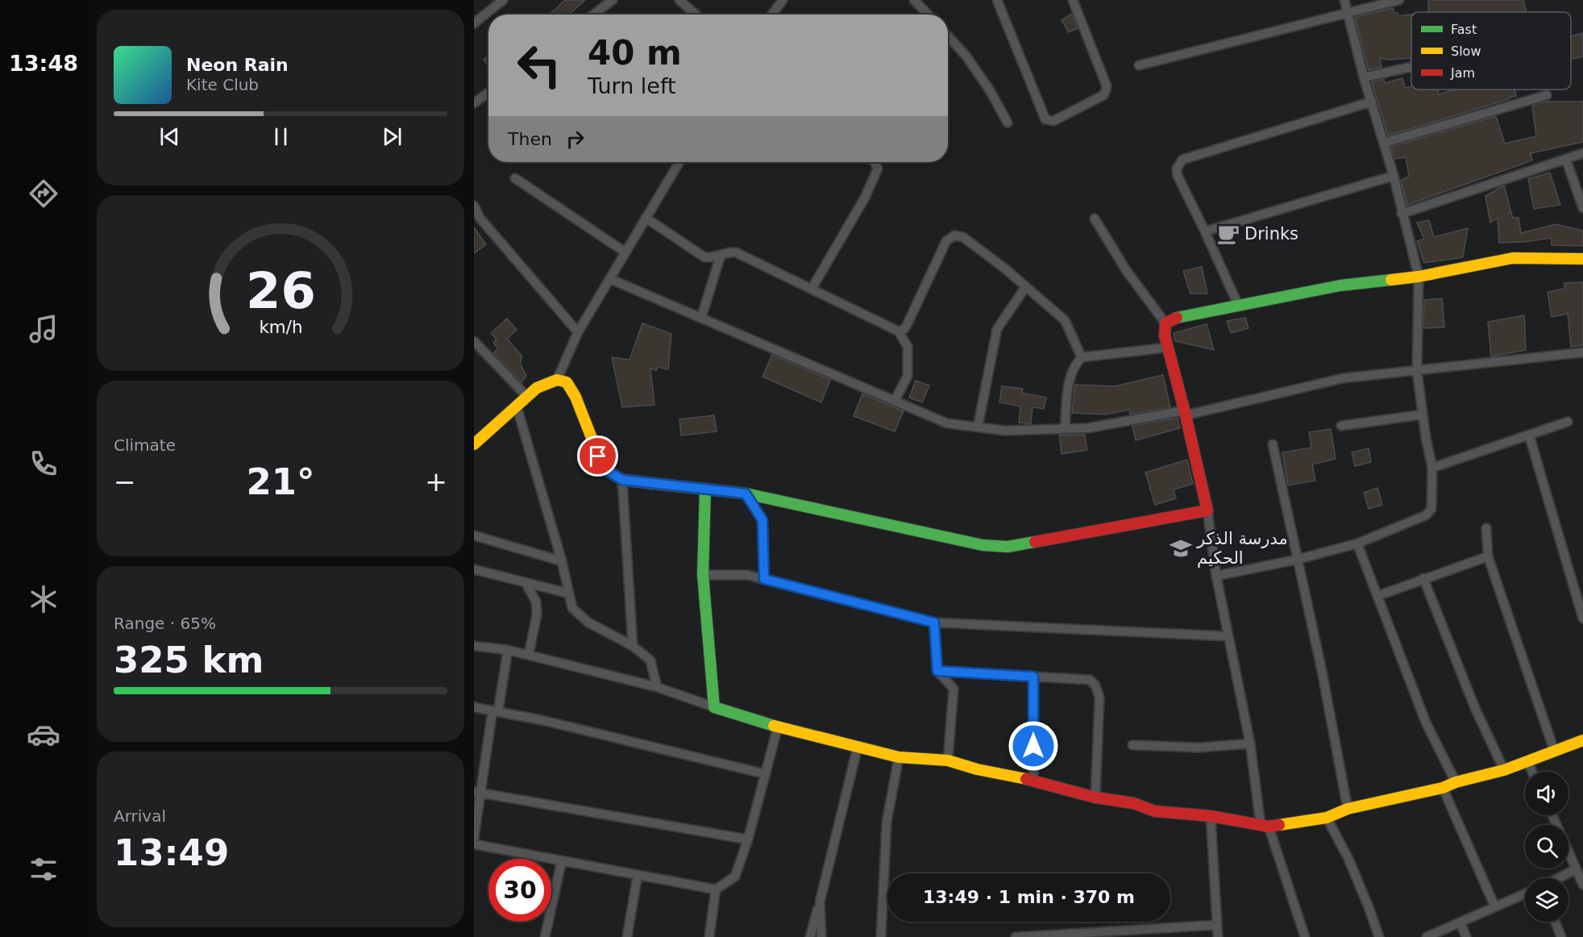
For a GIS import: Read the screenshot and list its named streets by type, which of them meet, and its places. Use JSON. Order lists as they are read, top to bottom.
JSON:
{
  "places": {
    "cafe": ["Drinks"],
    "school or university": ["مدرسة الذكر الحكيم"]
  },
  "legend": ["Fast", "Slow", "Jam"],
  "page": {
    "tabs": "13:48",
    "turn": ["40 m", "Turn left"],
    "song": ["Neon Rain", "Kite Club"],
    "then": "Then",
    "tile": [
      "Climate",
      ["Range · 65%", "325 km"],
      ["Arrival", "13:49"]
    ],
    "heat": ["−", "21°", "+"],
    "limit": "30",
    "trip": "13:49 · 1 min · 370 m",
    "gauge": ["26", "km/h"]
  }
}
